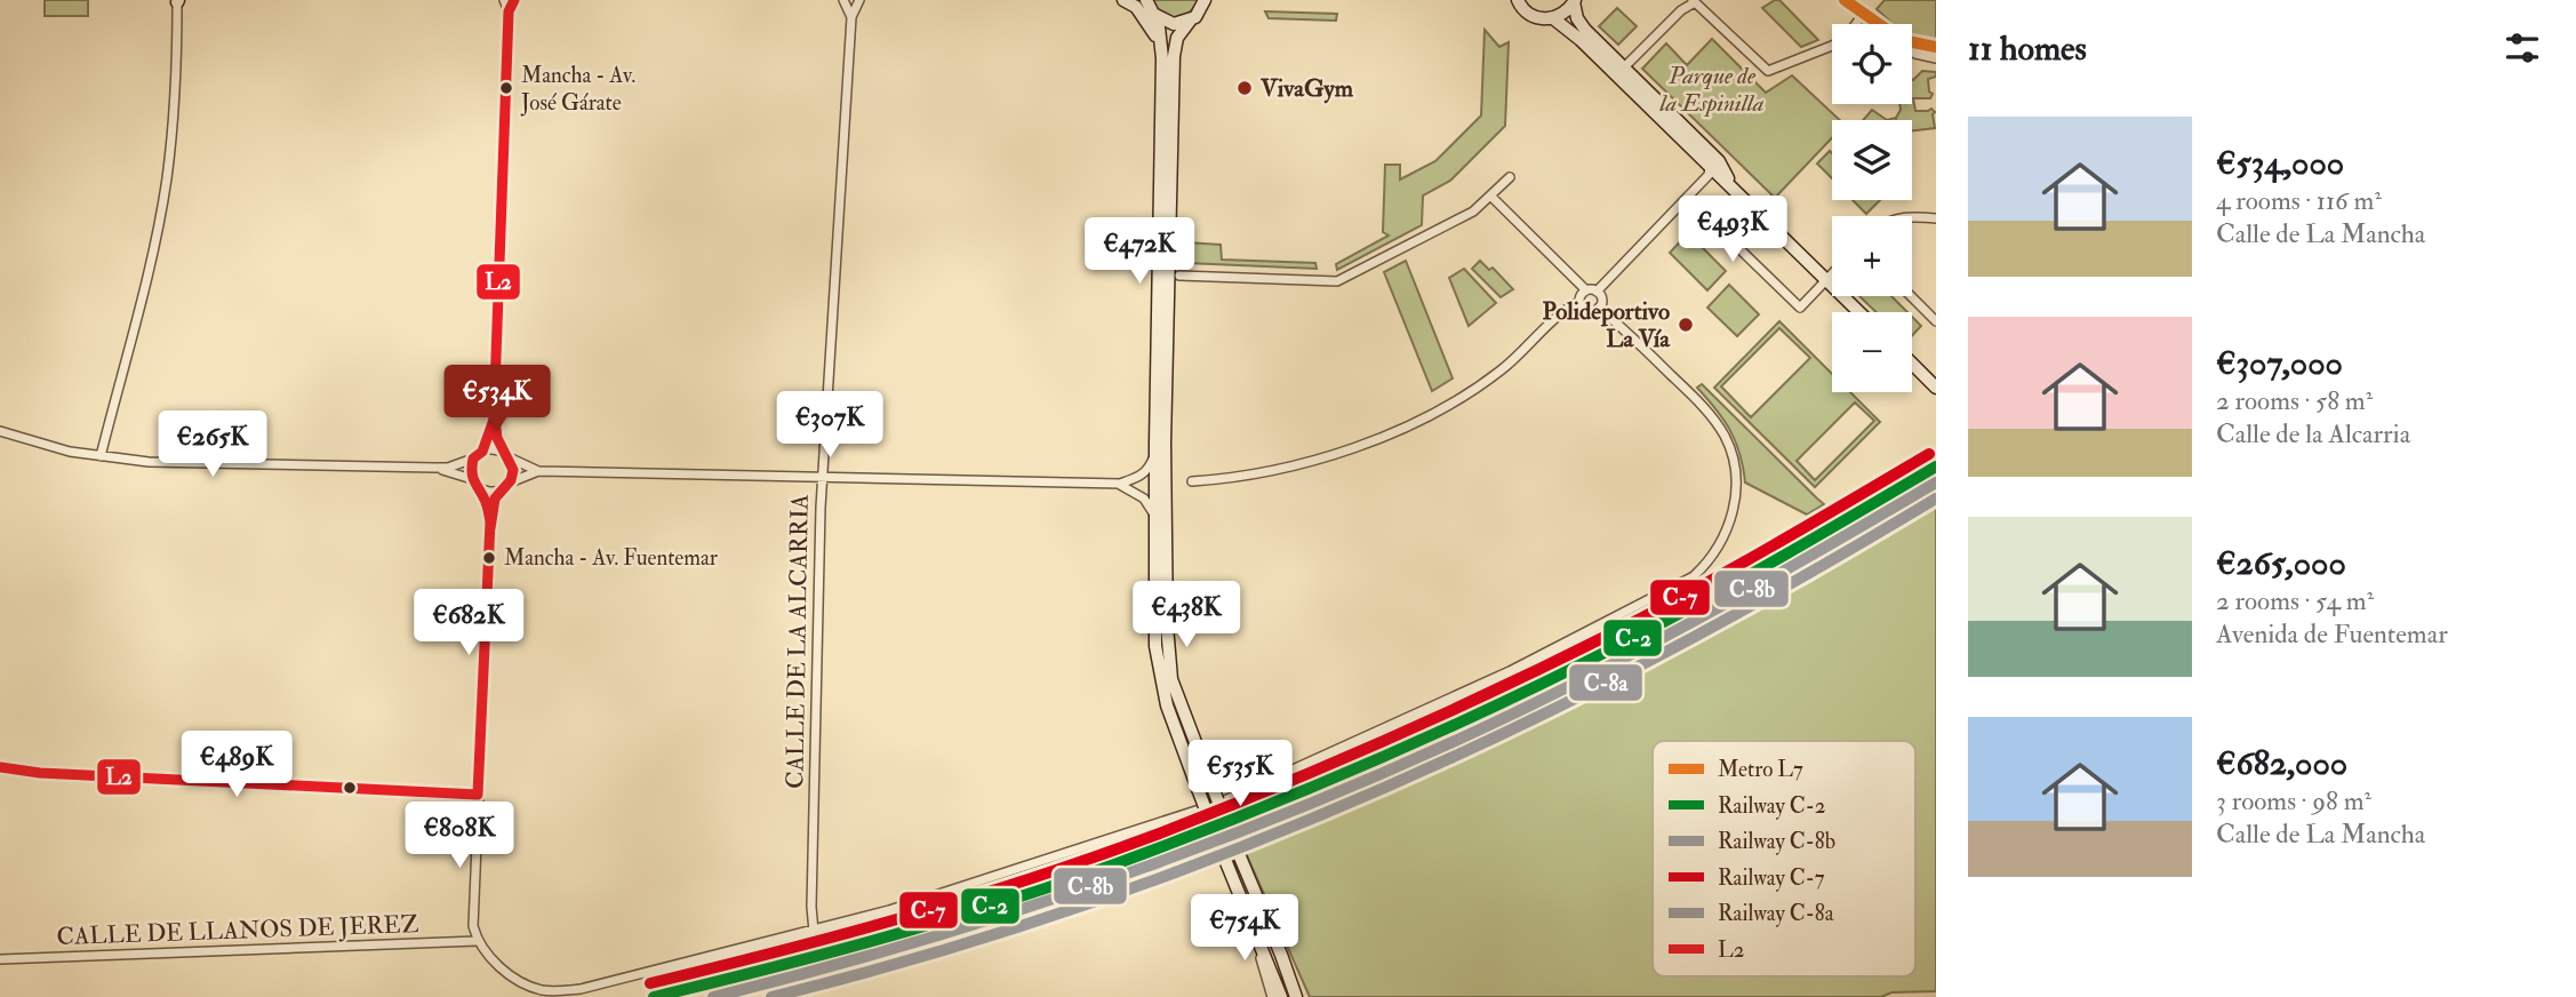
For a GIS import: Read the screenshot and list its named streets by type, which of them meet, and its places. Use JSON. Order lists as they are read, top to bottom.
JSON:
{
  "streets": {
    "street": ["CALLE DE LA ALCARRIA", "CALLE DE LLANOS DE JEREZ"]
  },
  "parks": ["Parque de la Espinilla"],
  "places": [
    "Mancha - Av. José Gárate",
    "VivaGym",
    "Polideportivo La Vía",
    "Mancha - Av. Fuentemar"
  ],
  "lines": [
    "metro line L7",
    "transit line L2",
    "rail line C-7",
    "rail line C-2",
    "rail line C-8b",
    "rail line C-8a"
  ],
  "legend": [
    "Metro L7",
    "Railway C-2",
    "Railway C-8b",
    "Railway C-7",
    "Railway C-8a",
    "L2"
  ],
  "page": {
    "heading": "11 homes",
    "map_buttons": ["+", "−"],
    "list": [
      {
        "name": "€534,000",
        "note": "4 rooms · 116 m² · Calle de La Mancha"
      },
      {
        "name": "€307,000",
        "note": "2 rooms · 58 m² · Calle de la Alcarria"
      },
      {
        "name": "€265,000",
        "note": "2 rooms · 54 m² · Avenida de Fuentemar"
      },
      {
        "name": "€682,000",
        "note": "3 rooms · 98 m² · Calle de La Mancha"
      }
    ],
    "price": [
      "€493K",
      "€472K",
      "€534K",
      "€307K",
      "€265K",
      "€438K",
      "€682K",
      "€489K",
      "€535K",
      "€808K",
      "€754K"
    ]
  }
}
